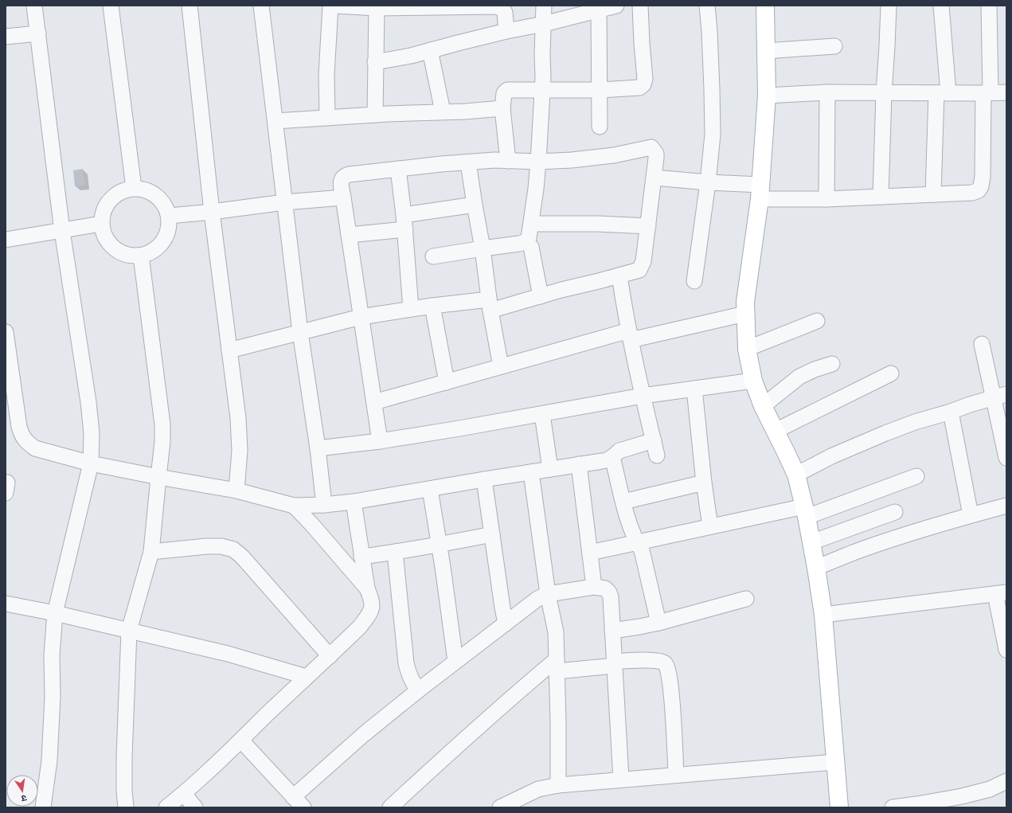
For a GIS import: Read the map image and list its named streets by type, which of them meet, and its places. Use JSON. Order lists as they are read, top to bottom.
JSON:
{
  "north": "bottom"
}
